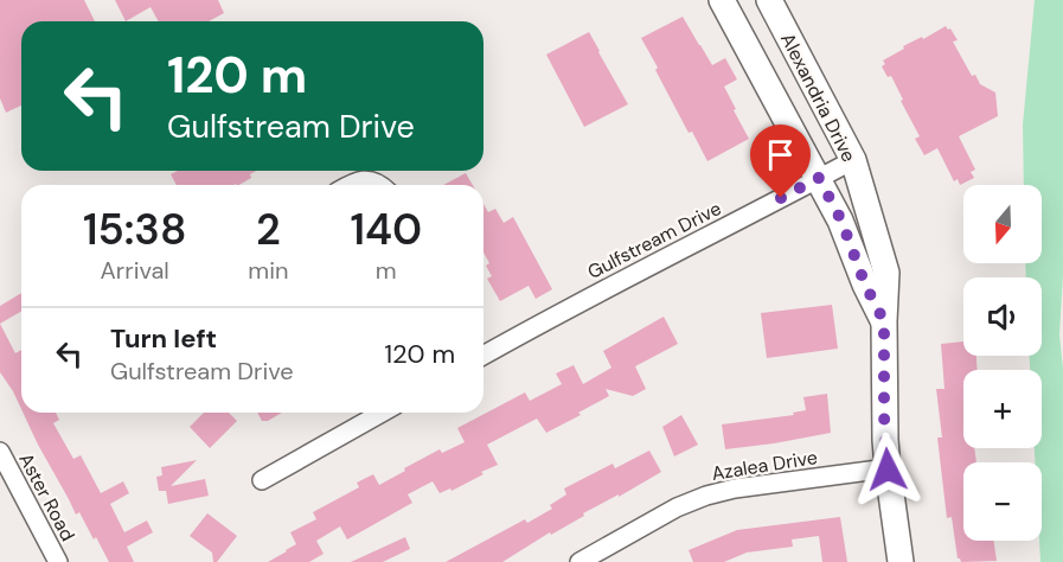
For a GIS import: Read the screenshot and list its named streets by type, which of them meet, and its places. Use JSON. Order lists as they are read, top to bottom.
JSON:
{
  "streets": {
    "street": [
      "Alexandria Drive",
      "Gulfstream Drive",
      "Azalea Drive",
      "Aster Road"
    ]
  },
  "crossings": [
    ["Alexandria Drive", "Gulfstream Drive"],
    ["Alexandria Drive", "Azalea Drive"]
  ],
  "north": "bottom",
  "page": {
    "turn": ["120 m", "Gulfstream Drive"],
    "map_buttons": ["+", "−"],
    "eta": [
      "15:38",
      "Arrival",
      "2",
      "min",
      "140",
      "m"
    ],
    "list": [
      {
        "name": "Turn left",
        "note": "Gulfstream Drive",
        "value": "120 m"
      }
    ]
  }
}
